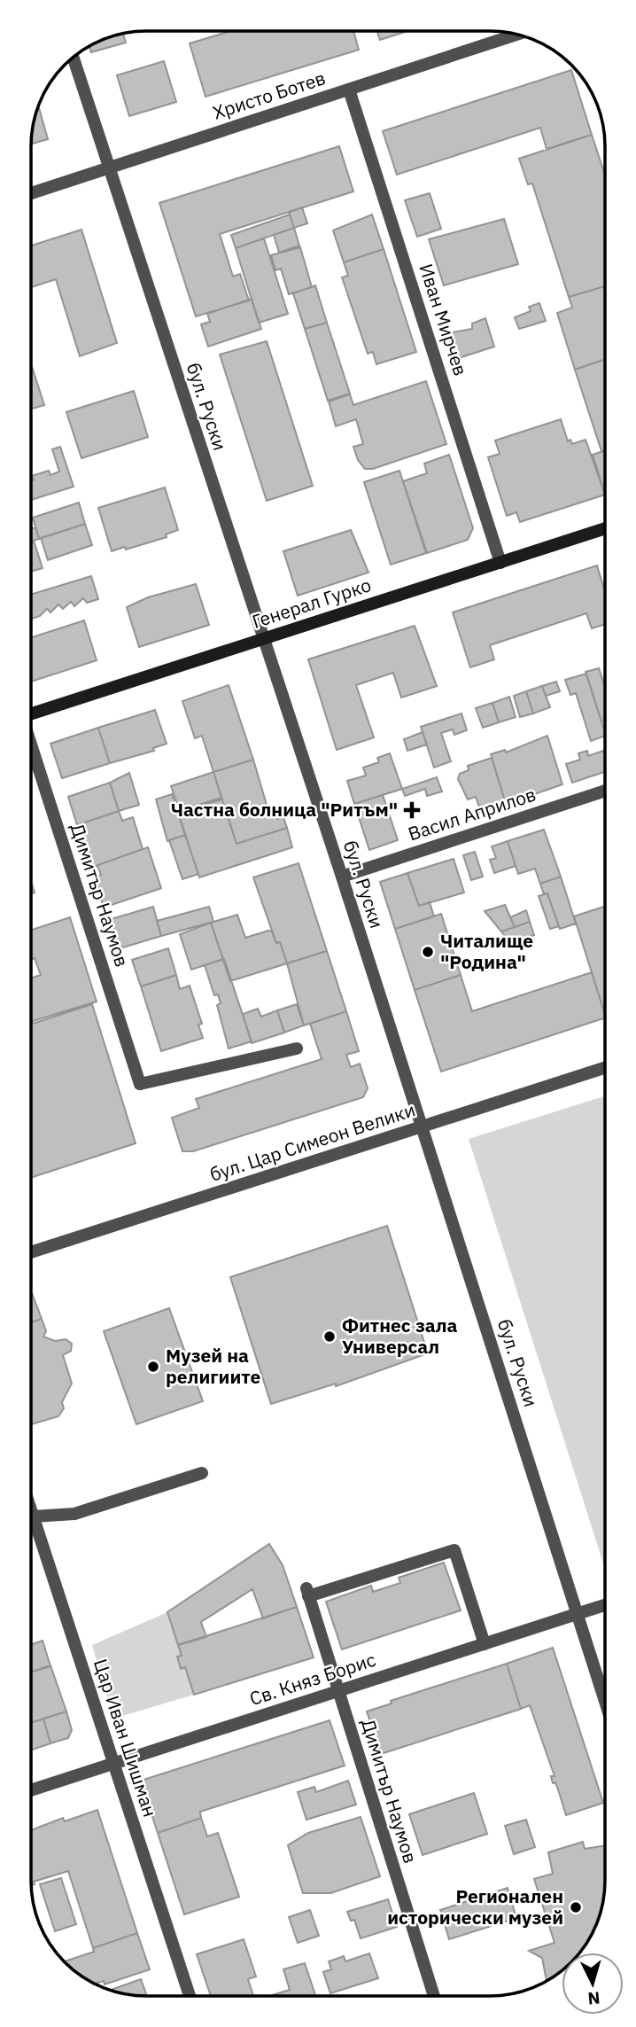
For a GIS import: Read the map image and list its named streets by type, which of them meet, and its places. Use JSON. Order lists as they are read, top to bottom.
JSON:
{
  "streets": {
    "main road": ["Генерал Гурко"],
    "street": [
      "Христо Ботев",
      "Иван Мирчев",
      "бул. Руски",
      "Васил Априлов",
      "Димитър Наумов",
      "бул. Цар Симеон Велики",
      "Св. Княз Борис",
      "Цар Иван Шишман"
    ]
  },
  "crossings": [
    ["Христо Ботев", "Иван Мирчев"],
    ["Христо Ботев", "бул. Руски"],
    ["Иван Мирчев", "Генерал Гурко"],
    ["бул. Руски", "Генерал Гурко"],
    ["бул. Руски", "Васил Априлов"],
    ["бул. Руски", "бул. Цар Симеон Велики"],
    ["бул. Руски", "Св. Княз Борис"],
    ["Димитър Наумов", "Св. Княз Борис"],
    ["Св. Княз Борис", "Цар Иван Шишман"]
  ],
  "places": {
    "health": ["Частна болница \"Ритъм\""],
    "other": [
      "Читалище \"Родина\"",
      "Фитнес зала Универсал",
      "Музей на религиите",
      "Регионален исторически музей"
    ]
  },
  "north": "bottom"
}
